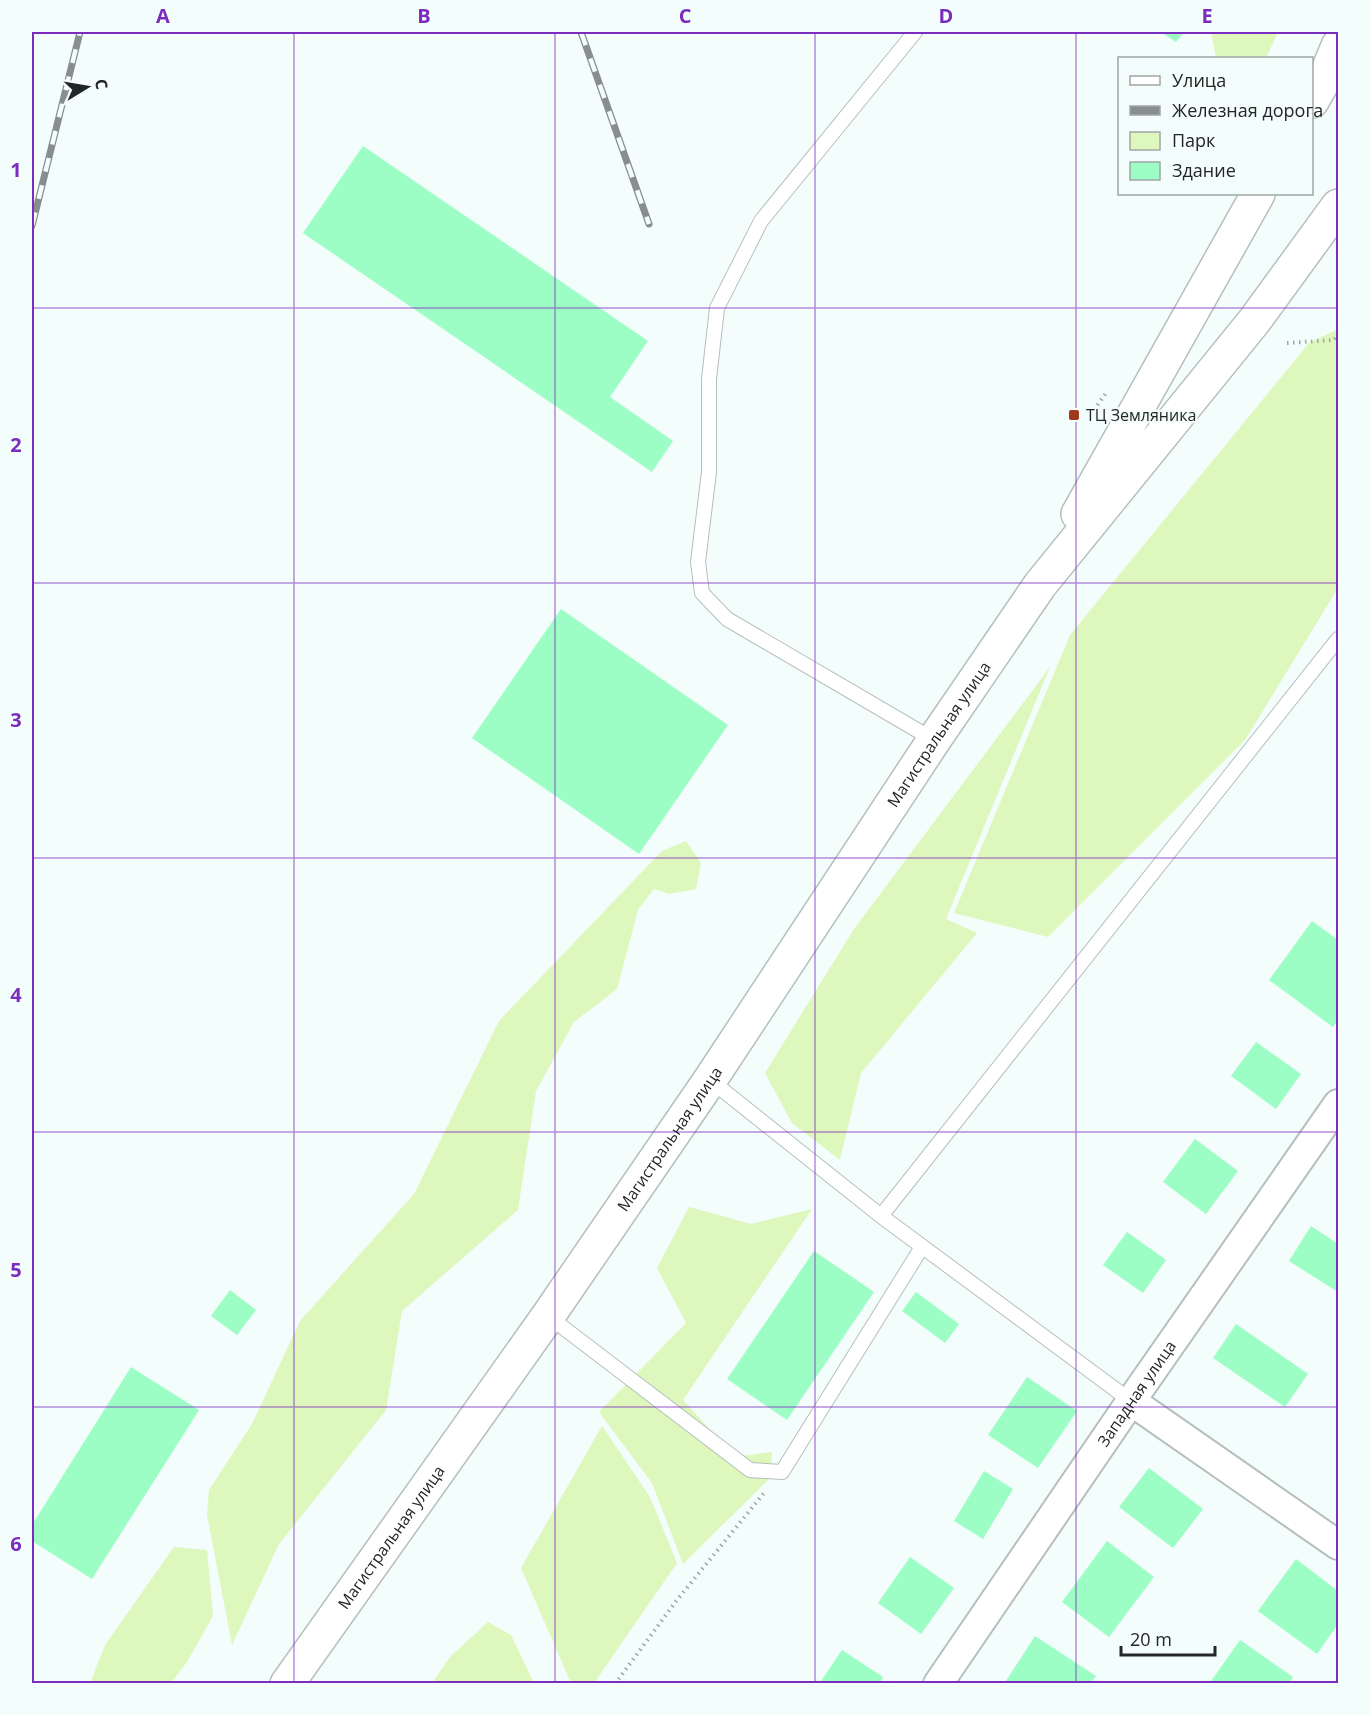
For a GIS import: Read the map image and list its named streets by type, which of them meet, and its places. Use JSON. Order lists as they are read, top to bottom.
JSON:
{
  "streets": {
    "main road": ["Магистральная улица"],
    "street": ["Западная улица"]
  },
  "places": {
    "transit": ["ТЦ Земляника"]
  },
  "legend": [
    "Улица",
    "Железная дорога",
    "Парк",
    "Здание"
  ],
  "scale_bar": "20 m",
  "north": "right",
  "grid": {
    "columns": [
      "A",
      "B",
      "C",
      "D",
      "E"
    ],
    "rows": [
      "1",
      "2",
      "3",
      "4",
      "5",
      "6"
    ]
  }
}
